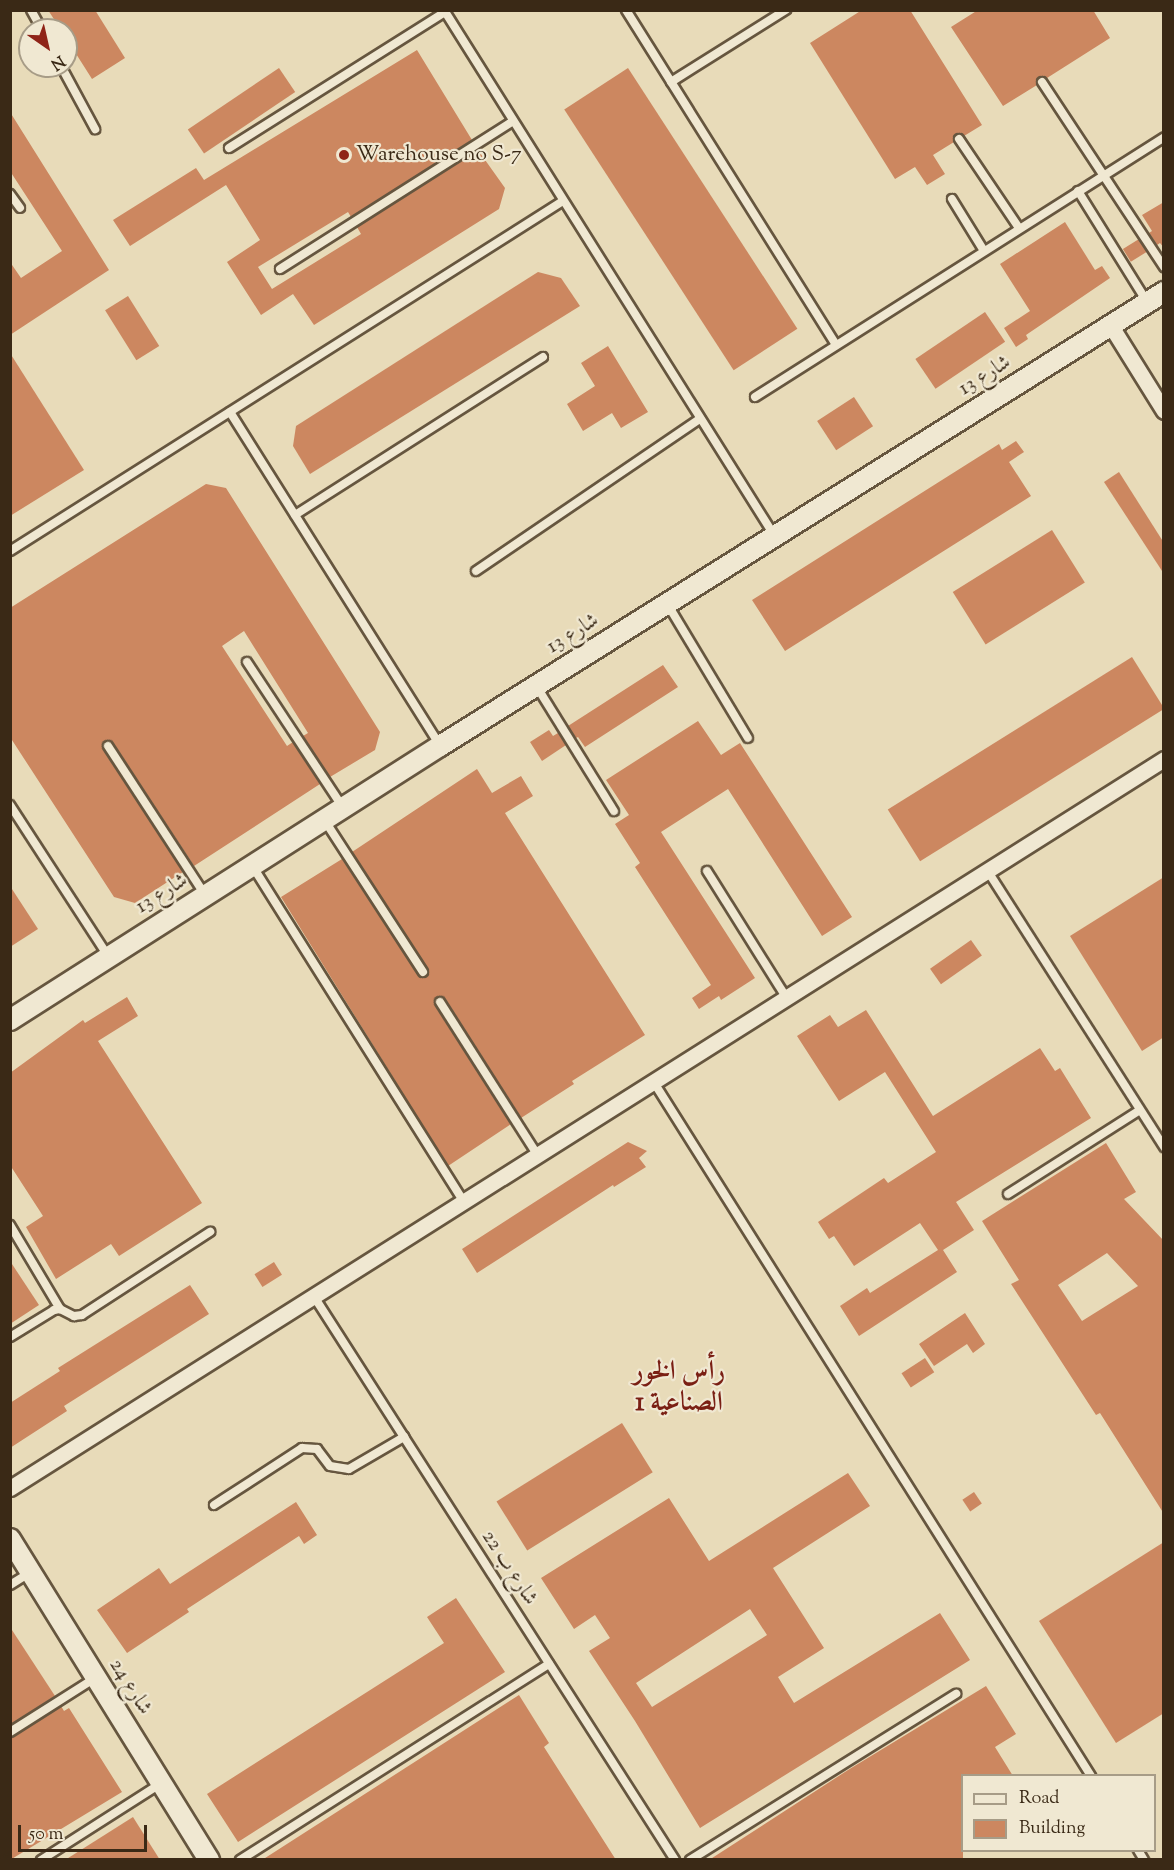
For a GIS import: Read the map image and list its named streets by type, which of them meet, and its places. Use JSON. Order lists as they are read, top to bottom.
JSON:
{
  "streets": {
    "street": ["شارع 13", "شارع 24"],
    "lane": ["شارع ب 22"]
  },
  "districts": ["رأس الخور الصناعية 1"],
  "places": ["Warehouse no S-7"],
  "legend": ["Road", "Building"],
  "scale_bar": "50 m",
  "north": "bottom right"
}
